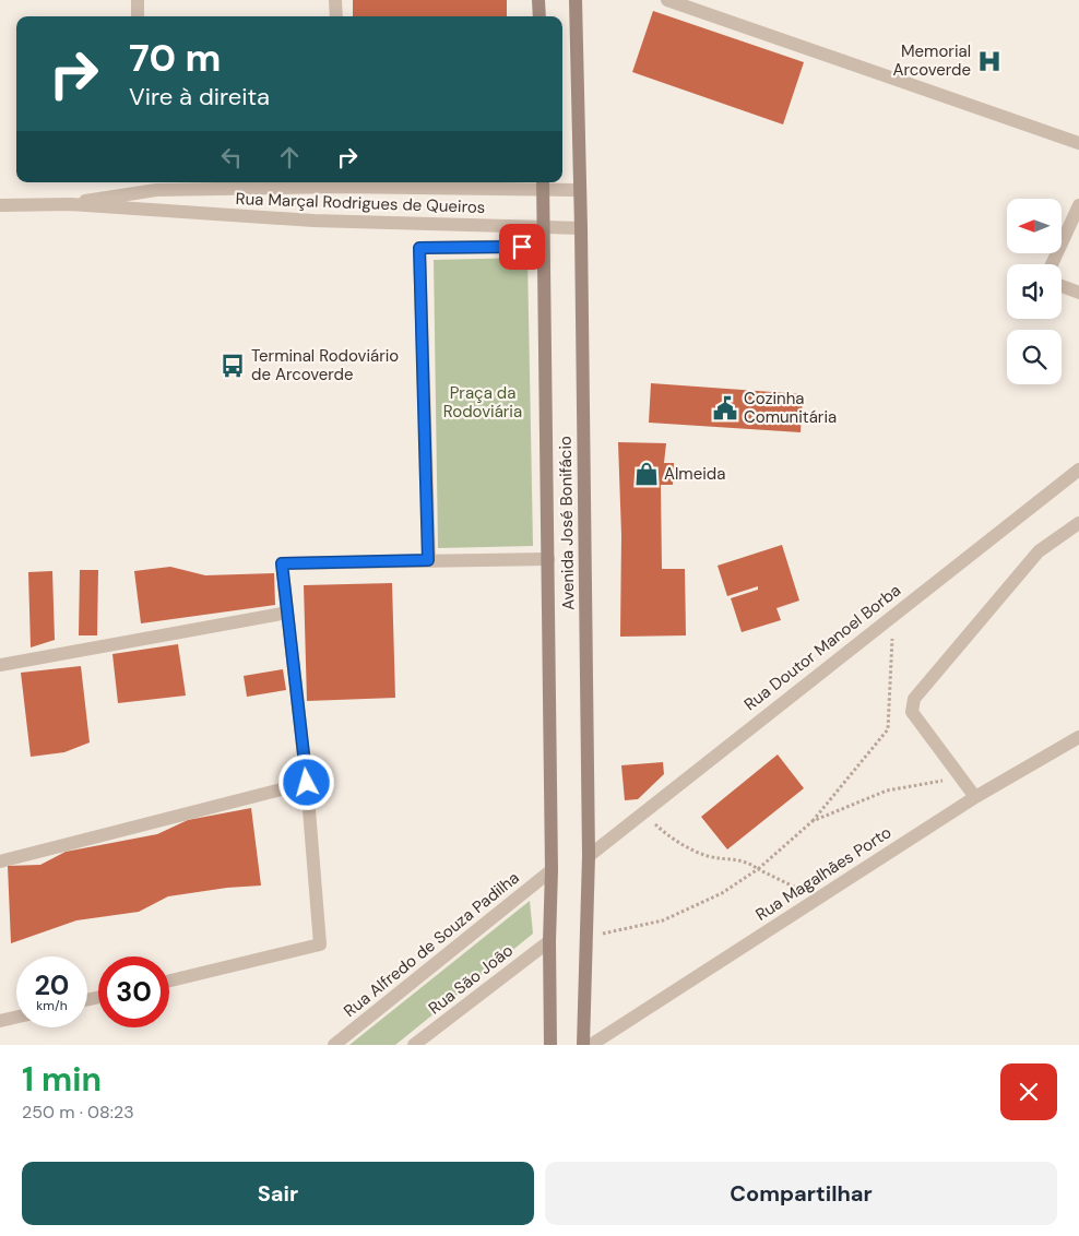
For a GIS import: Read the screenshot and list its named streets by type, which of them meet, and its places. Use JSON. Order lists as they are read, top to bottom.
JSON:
{
  "streets": {
    "main road": ["Avenida José Bonifácio"],
    "street": [
      "Rua Marçal Rodrigues de Queiros",
      "Rua Doutor Manoel Borba",
      "Rua Magalhães Porto",
      "Rua Alfredo de Souza Padilha",
      "Rua São João"
    ]
  },
  "crossings": [
    ["Rua Marçal Rodrigues de Queiros", "Avenida José Bonifácio"],
    ["Avenida José Bonifácio", "Rua Doutor Manoel Borba"],
    ["Avenida José Bonifácio", "Rua Alfredo de Souza Padilha"],
    ["Avenida José Bonifácio", "Rua São João"]
  ],
  "parks": ["Praça da Rodoviária"],
  "places": {
    "hospital": ["Memorial Arcoverde"],
    "bus stop": ["Terminal Rodoviário de Arcoverde"],
    "public building": ["Cozinha Comunitária"],
    "shop": ["Almeida"]
  },
  "north": "left",
  "page": {
    "turn": ["70 m", "Vire à direita"],
    "speed": "20 km/h",
    "limit": "30",
    "heading": ["1 min", "250 m · 08:23"],
    "buttons": ["Sair", "Compartilhar"]
  }
}
